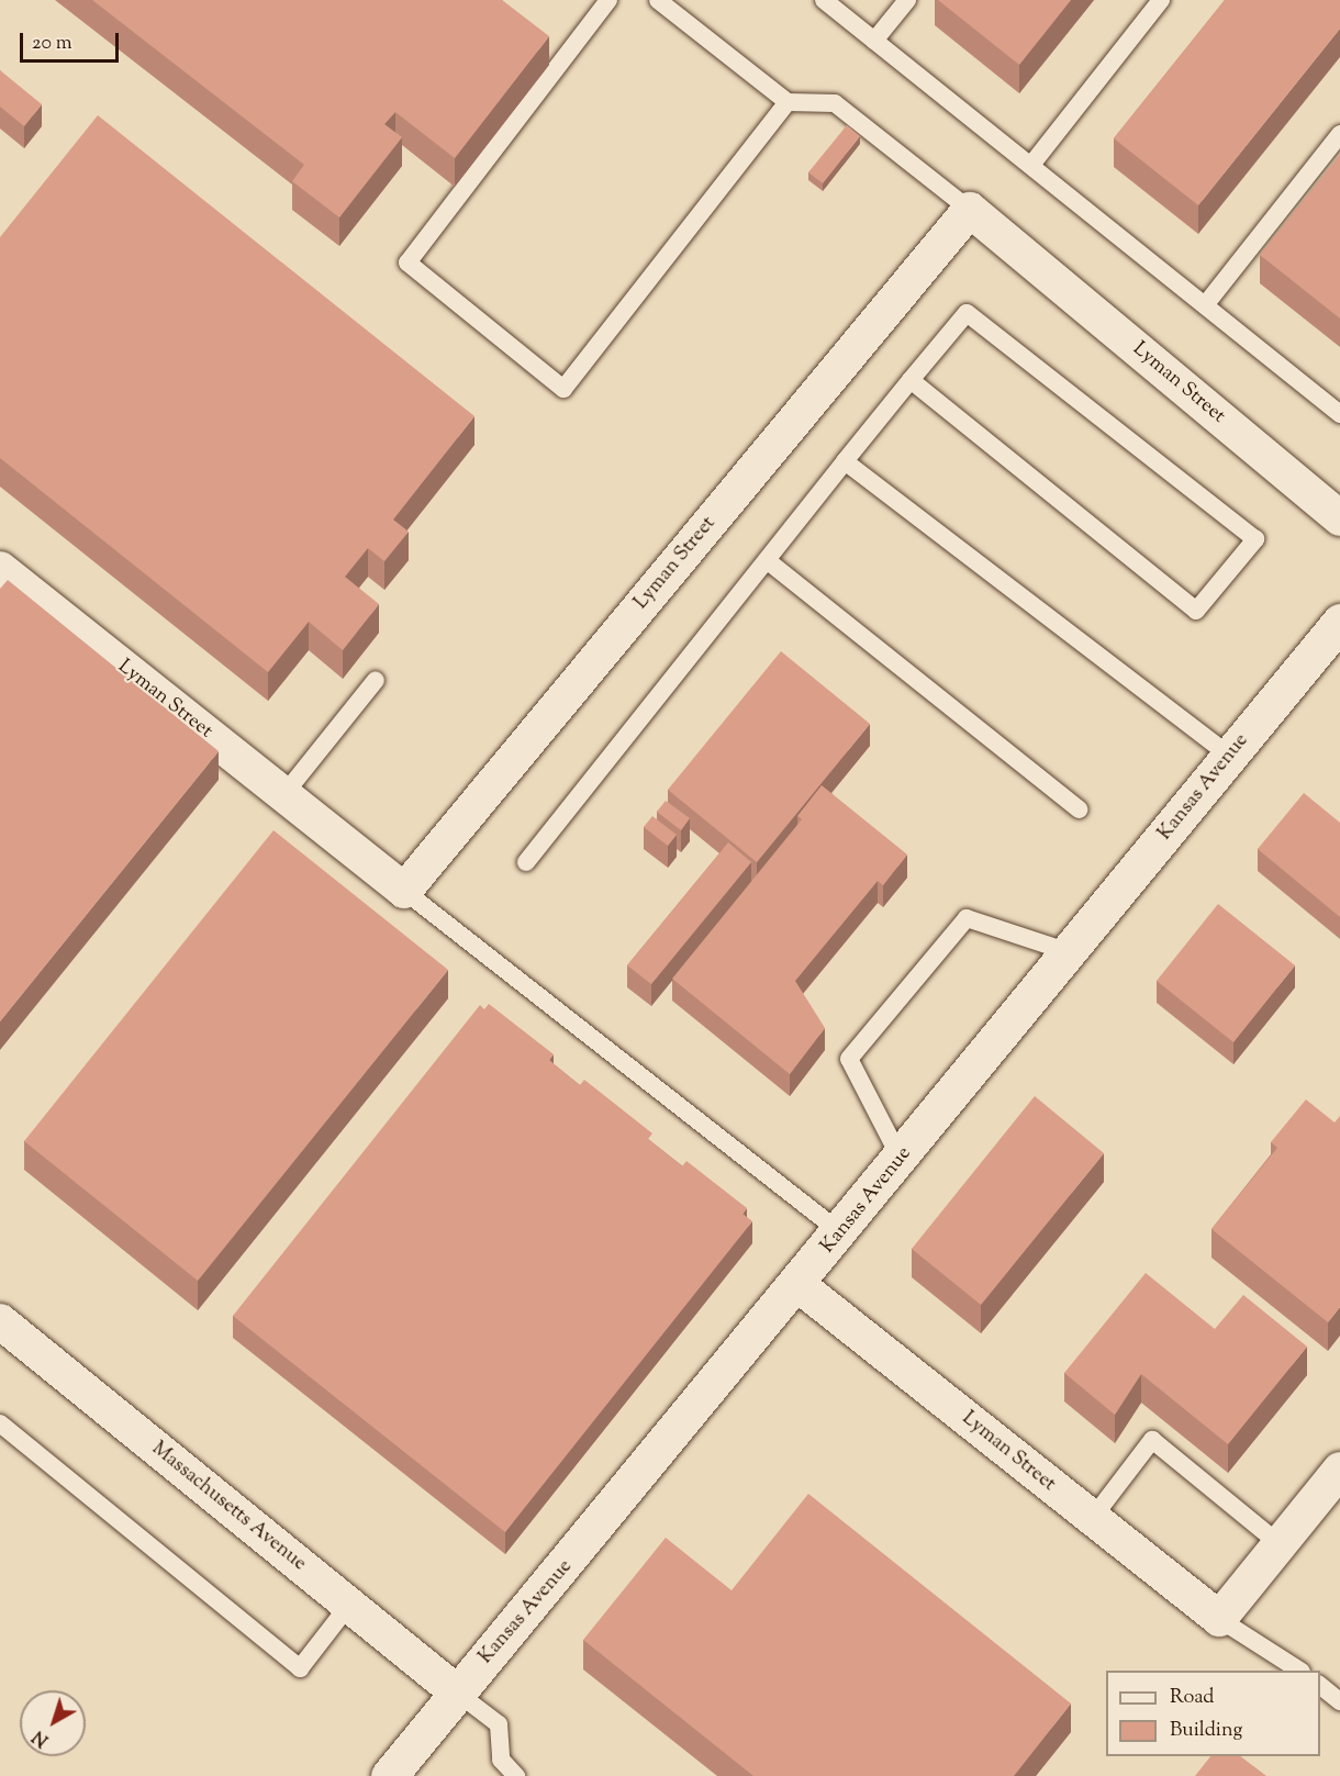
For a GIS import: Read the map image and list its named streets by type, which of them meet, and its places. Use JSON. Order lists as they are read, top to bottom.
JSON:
{
  "streets": {
    "street": ["Lyman Street", "Kansas Avenue", "Massachusetts Avenue"]
  },
  "crossings": [
    ["Lyman Street", "Kansas Avenue"],
    ["Kansas Avenue", "Massachusetts Avenue"]
  ],
  "legend": ["Road", "Building"],
  "scale_bar": "20 m",
  "north": "bottom left"
}
